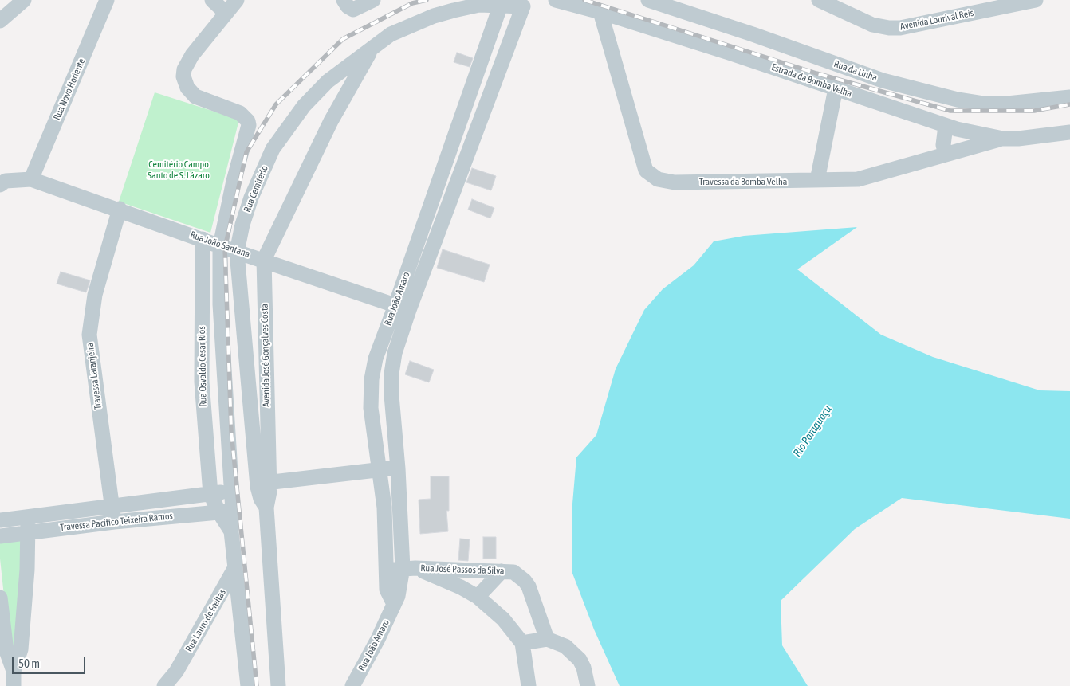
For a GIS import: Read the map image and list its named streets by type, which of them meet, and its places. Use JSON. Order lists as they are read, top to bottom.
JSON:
{
  "streets": {
    "street": [
      "Avenida Lourival Reis",
      "Rua da Linha",
      "Estrada da Bomba Velha",
      "Rua Novo Horiente",
      "Travessa da Bomba Velha",
      "Rua Cemitério",
      "Rua João Santana",
      "Rua João Amaro",
      "Avenida José Gonçalves Costa",
      "Rua Osvaldo Cesar Rios",
      "Travessa Laranjeira",
      "Travessa Pacifico Teixeira Ramos",
      "Rua José Passos da Silva",
      "Rua Lauro de Freitas"
    ]
  },
  "crossings": [
    ["Estrada da Bomba Velha", "Travessa da Bomba Velha"],
    ["Rua Novo Horiente", "Rua João Santana"],
    ["Rua Cemitério", "Rua João Santana"],
    ["Rua Cemitério", "Rua João Amaro"],
    ["Rua Cemitério", "Avenida José Gonçalves Costa"],
    ["Rua Cemitério", "Rua Osvaldo Cesar Rios"],
    ["Rua João Santana", "Rua João Amaro"],
    ["Rua João Santana", "Avenida José Gonçalves Costa"],
    ["Rua João Santana", "Rua Osvaldo Cesar Rios"],
    ["Rua João Santana", "Travessa Laranjeira"],
    ["Rua João Amaro", "Rua José Passos da Silva"],
    ["Rua Osvaldo Cesar Rios", "Travessa Pacifico Teixeira Ramos"],
    ["Rua Osvaldo Cesar Rios", "Rua Lauro de Freitas"],
    ["Travessa Laranjeira", "Travessa Pacifico Teixeira Ramos"]
  ],
  "water": ["Rio Paraguaçu"],
  "parks": ["Cemitério Campo Santo de S. Lázaro"],
  "scale_bar": "50 m"
}
